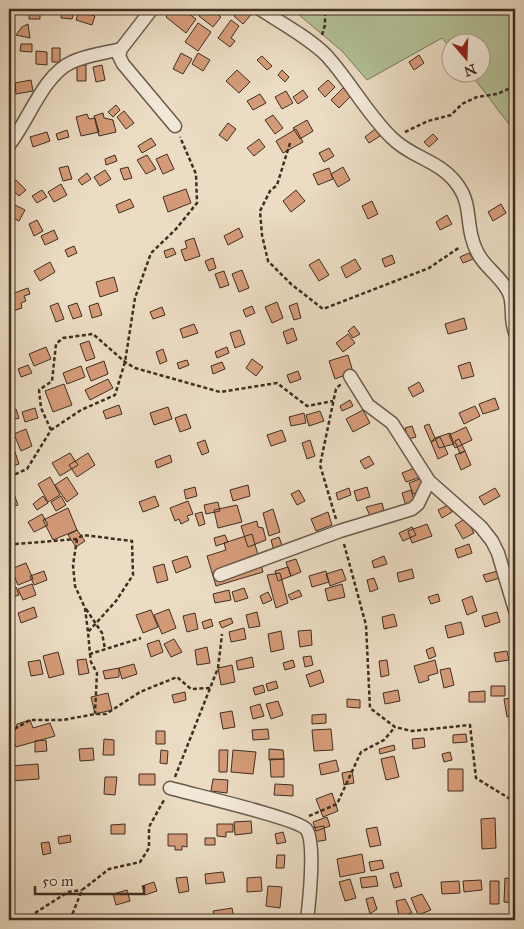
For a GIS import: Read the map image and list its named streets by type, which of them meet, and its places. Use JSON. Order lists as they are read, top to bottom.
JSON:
{
  "scale_bar": "50 m",
  "north": "bottom"
}
